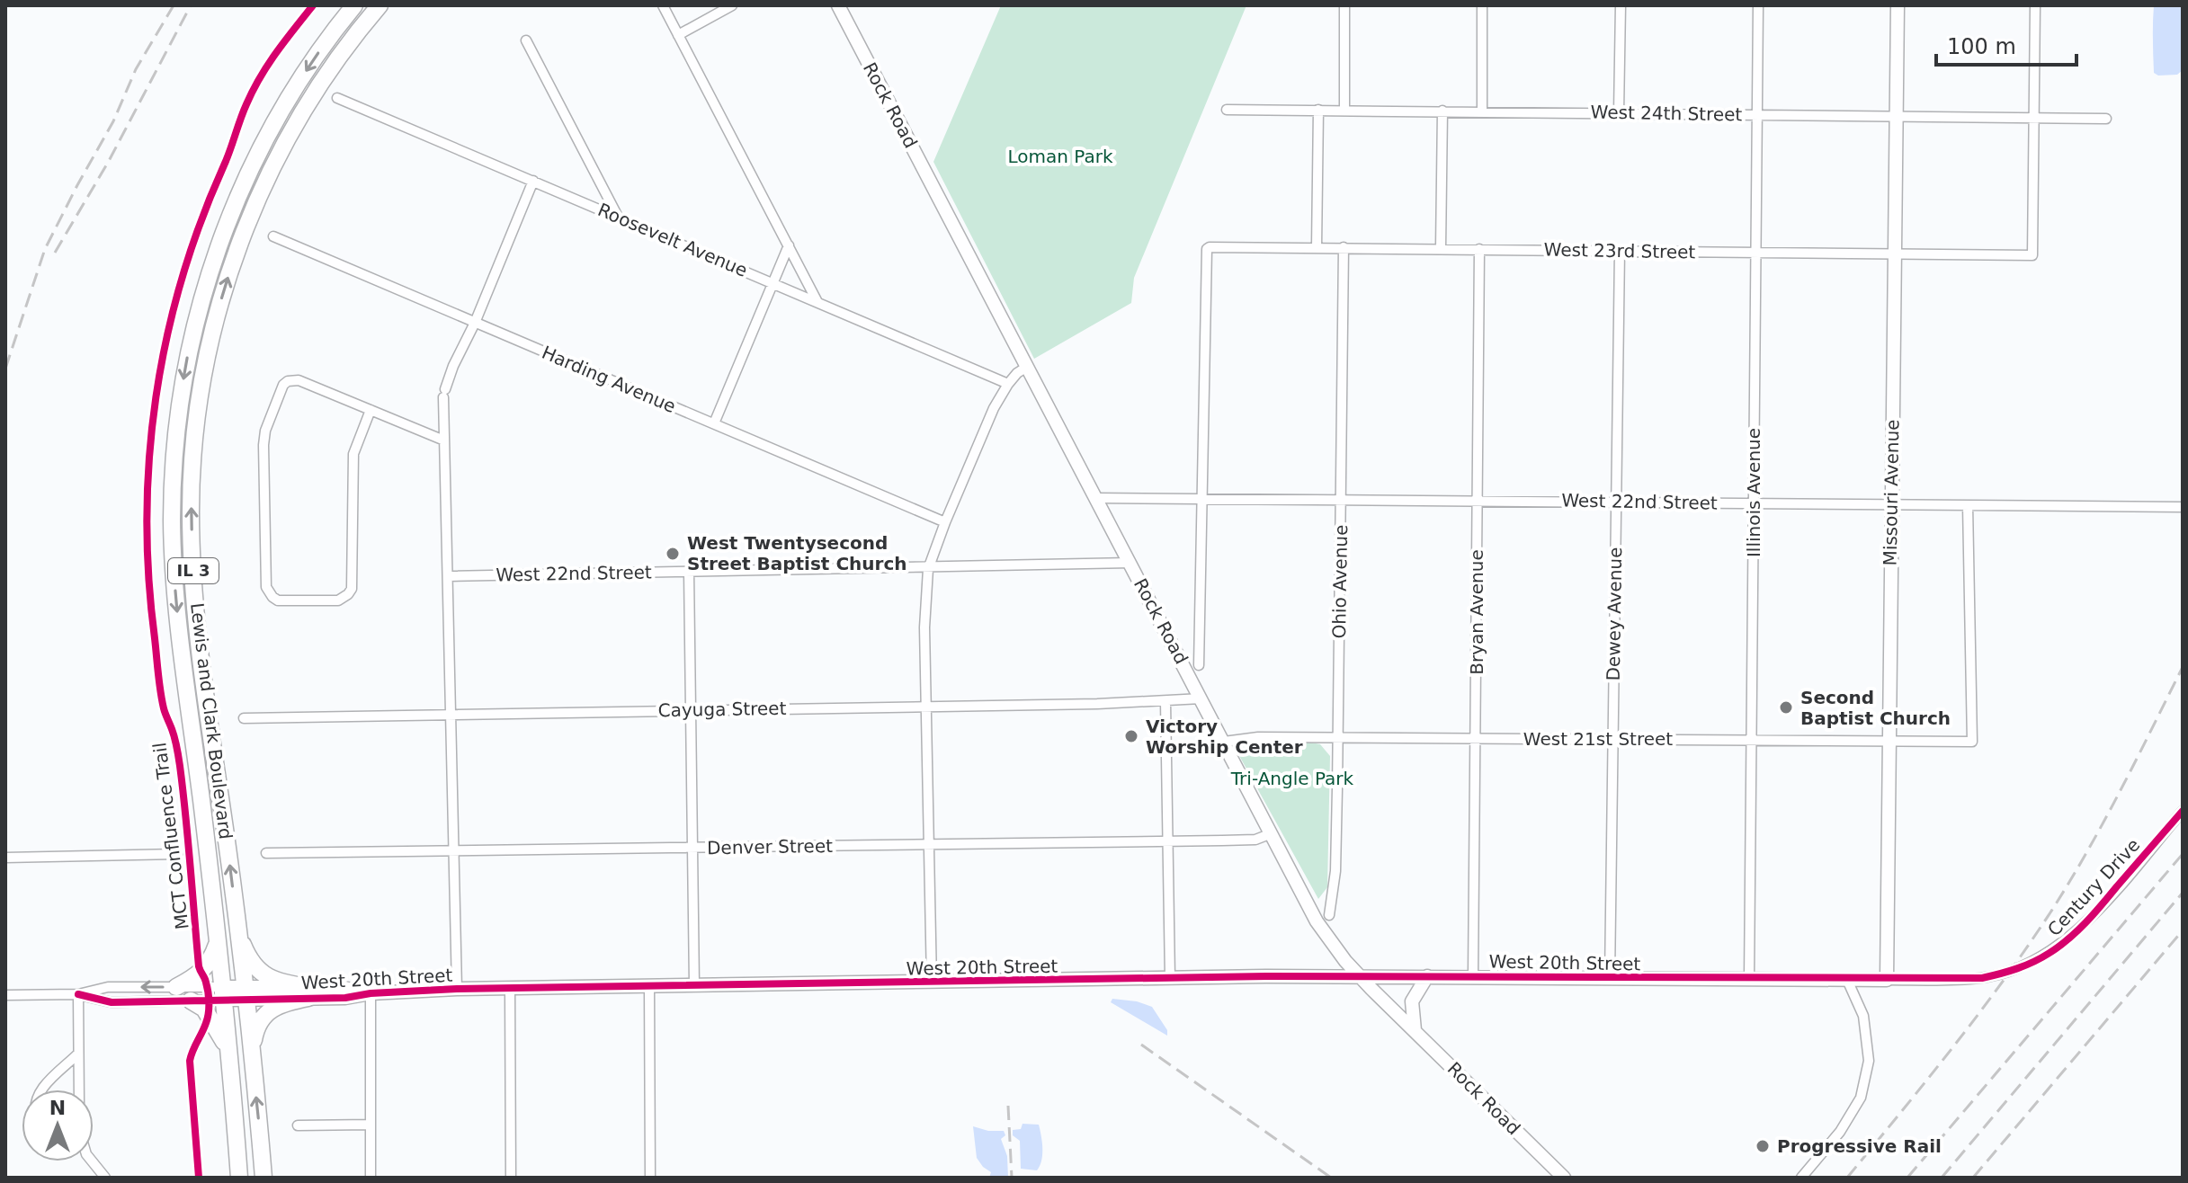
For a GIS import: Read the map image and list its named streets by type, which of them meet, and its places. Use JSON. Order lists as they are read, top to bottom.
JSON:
{
  "streets": {
    "highway": ["IL 3", "Lewis and Clark Boulevard"],
    "street": [
      "Rock Road",
      "West 24th Street",
      "Roosevelt Avenue",
      "West 23rd Street",
      "Harding Avenue",
      "Illinois Avenue",
      "Missouri Avenue",
      "West 22nd Street",
      "Ohio Avenue",
      "Bryan Avenue",
      "Dewey Avenue",
      "Cayuga Street",
      "West 21st Street",
      "Denver Street",
      "Century Drive",
      "West 20th Street"
    ],
    "cycle path": ["MCT Confluence Trail"]
  },
  "crossings": [
    ["Rock Road", "West 22nd Street"],
    ["Rock Road", "Cayuga Street"],
    ["Rock Road", "West 21st Street"],
    ["Rock Road", "Denver Street"],
    ["Rock Road", "West 20th Street"],
    ["West 24th Street", "West 23rd Street"],
    ["West 24th Street", "Illinois Avenue"],
    ["West 24th Street", "Missouri Avenue"],
    ["West 23rd Street", "Illinois Avenue"],
    ["West 23rd Street", "Missouri Avenue"],
    ["West 23rd Street", "West 22nd Street"],
    ["West 23rd Street", "Ohio Avenue"],
    ["West 23rd Street", "Bryan Avenue"],
    ["West 23rd Street", "Dewey Avenue"],
    ["Illinois Avenue", "West 22nd Street"],
    ["Illinois Avenue", "West 21st Street"],
    ["Illinois Avenue", "West 20th Street"],
    ["Missouri Avenue", "West 22nd Street"],
    ["Missouri Avenue", "West 21st Street"],
    ["Missouri Avenue", "Century Drive"],
    ["Missouri Avenue", "West 20th Street"],
    ["West 22nd Street", "Ohio Avenue"],
    ["West 22nd Street", "Bryan Avenue"],
    ["West 22nd Street", "Dewey Avenue"],
    ["West 22nd Street", "West 21st Street"],
    ["Ohio Avenue", "West 21st Street"],
    ["Bryan Avenue", "West 21st Street"],
    ["Bryan Avenue", "West 20th Street"],
    ["Dewey Avenue", "West 21st Street"],
    ["Dewey Avenue", "West 20th Street"],
    ["Lewis and Clark Boulevard", "West 20th Street"],
    ["Century Drive", "West 20th Street"]
  ],
  "parks": ["Loman Park", "Tri-Angle Park"],
  "places": [
    "West Twentysecond Street Baptist Church",
    "Second Baptist Church",
    "Victory Worship Center",
    "Progressive Rail"
  ],
  "scale_bar": "100 m",
  "north": "top"
}
